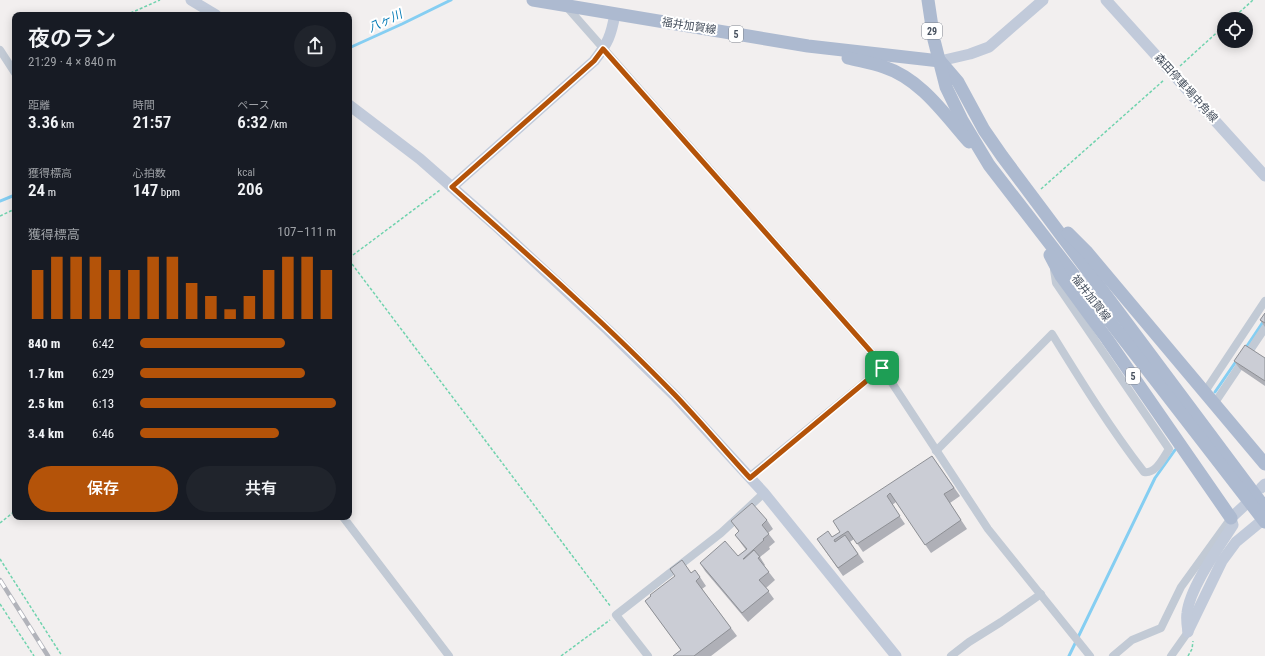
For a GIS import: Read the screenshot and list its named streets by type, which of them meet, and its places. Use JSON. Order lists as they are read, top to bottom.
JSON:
{
  "streets": {
    "main road": ["福井加賀線", "29", "5"],
    "street": ["森田停車場中角線"]
  },
  "crossings": [
    ["福井加賀線", "29"],
    ["福井加賀線", "5"]
  ],
  "water": ["八ヶ川"],
  "page": {
    "heading": ["夜のラン", "21:29 · 4 × 840 m"],
    "stats": [
      ["距離", "3.36 km"],
      ["時間", "21:57"],
      ["ペース", "6:32 /km"],
      ["獲得標高", "24 m"],
      ["心拍数", "147 bpm"],
      ["kcal", "206"]
    ],
    "chart": ["獲得標高", "107–111 m"],
    "list": [
      {
        "name": "840 m",
        "note": "6:42"
      },
      {
        "name": "1.7 km",
        "note": "6:29"
      },
      {
        "name": "2.5 km",
        "note": "6:13"
      },
      {
        "name": "3.4 km",
        "note": "6:46"
      }
    ],
    "buttons": ["保存", "共有"]
  }
}
